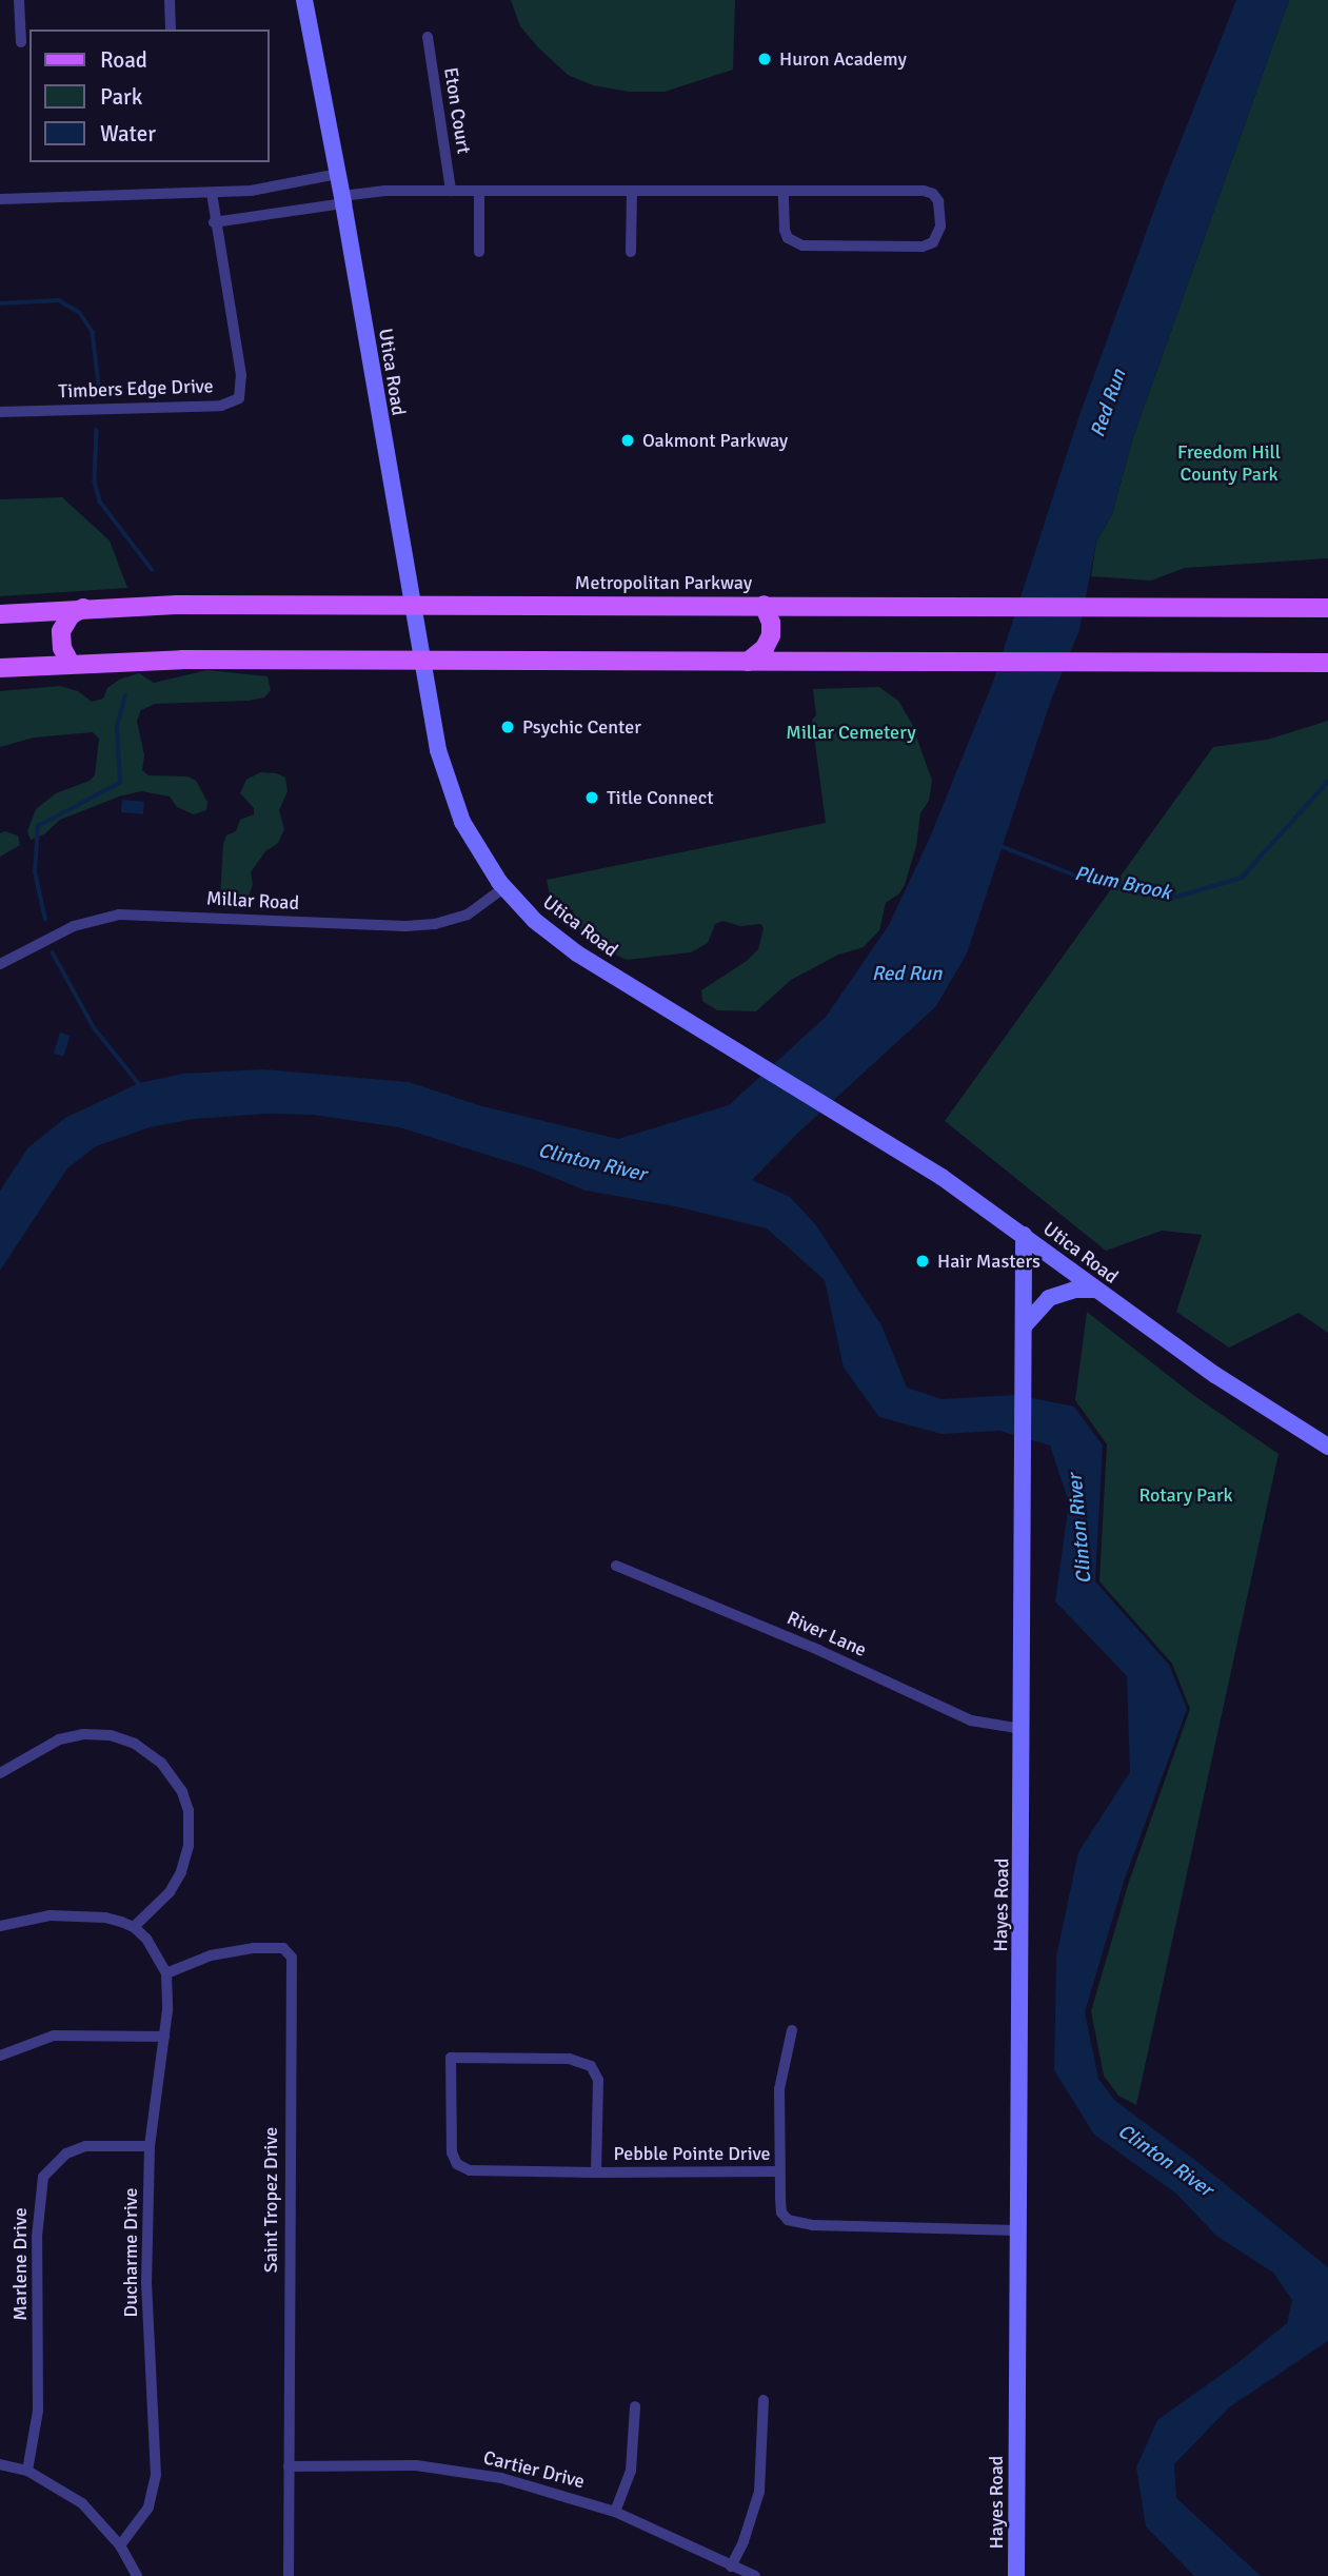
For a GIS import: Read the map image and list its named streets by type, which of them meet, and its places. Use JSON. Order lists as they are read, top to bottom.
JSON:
{
  "streets": {
    "main road": ["Metropolitan Parkway"],
    "street": [
      "Eton Court",
      "Utica Road",
      "Timbers Edge Drive",
      "Millar Road",
      "River Lane",
      "Hayes Road",
      "Pebble Pointe Drive",
      "Saint Tropez Drive",
      "Ducharme Drive",
      "Marlene Drive",
      "Cartier Drive"
    ]
  },
  "crossings": [
    ["Utica Road", "Metropolitan Parkway"],
    ["Utica Road", "Millar Road"],
    ["Utica Road", "Hayes Road"],
    ["River Lane", "Hayes Road"],
    ["Hayes Road", "Pebble Pointe Drive"],
    ["Saint Tropez Drive", "Ducharme Drive"],
    ["Saint Tropez Drive", "Cartier Drive"],
    ["Ducharme Drive", "Marlene Drive"]
  ],
  "water": ["Red Run", "Plum Brook", "Clinton River"],
  "parks": ["Freedom Hill County Park", "Millar Cemetery", "Rotary Park"],
  "places": [
    "Huron Academy",
    "Oakmont Parkway",
    "Psychic Center",
    "Title Connect",
    "Hair Masters"
  ],
  "legend": ["Road", "Park", "Water"]
}
